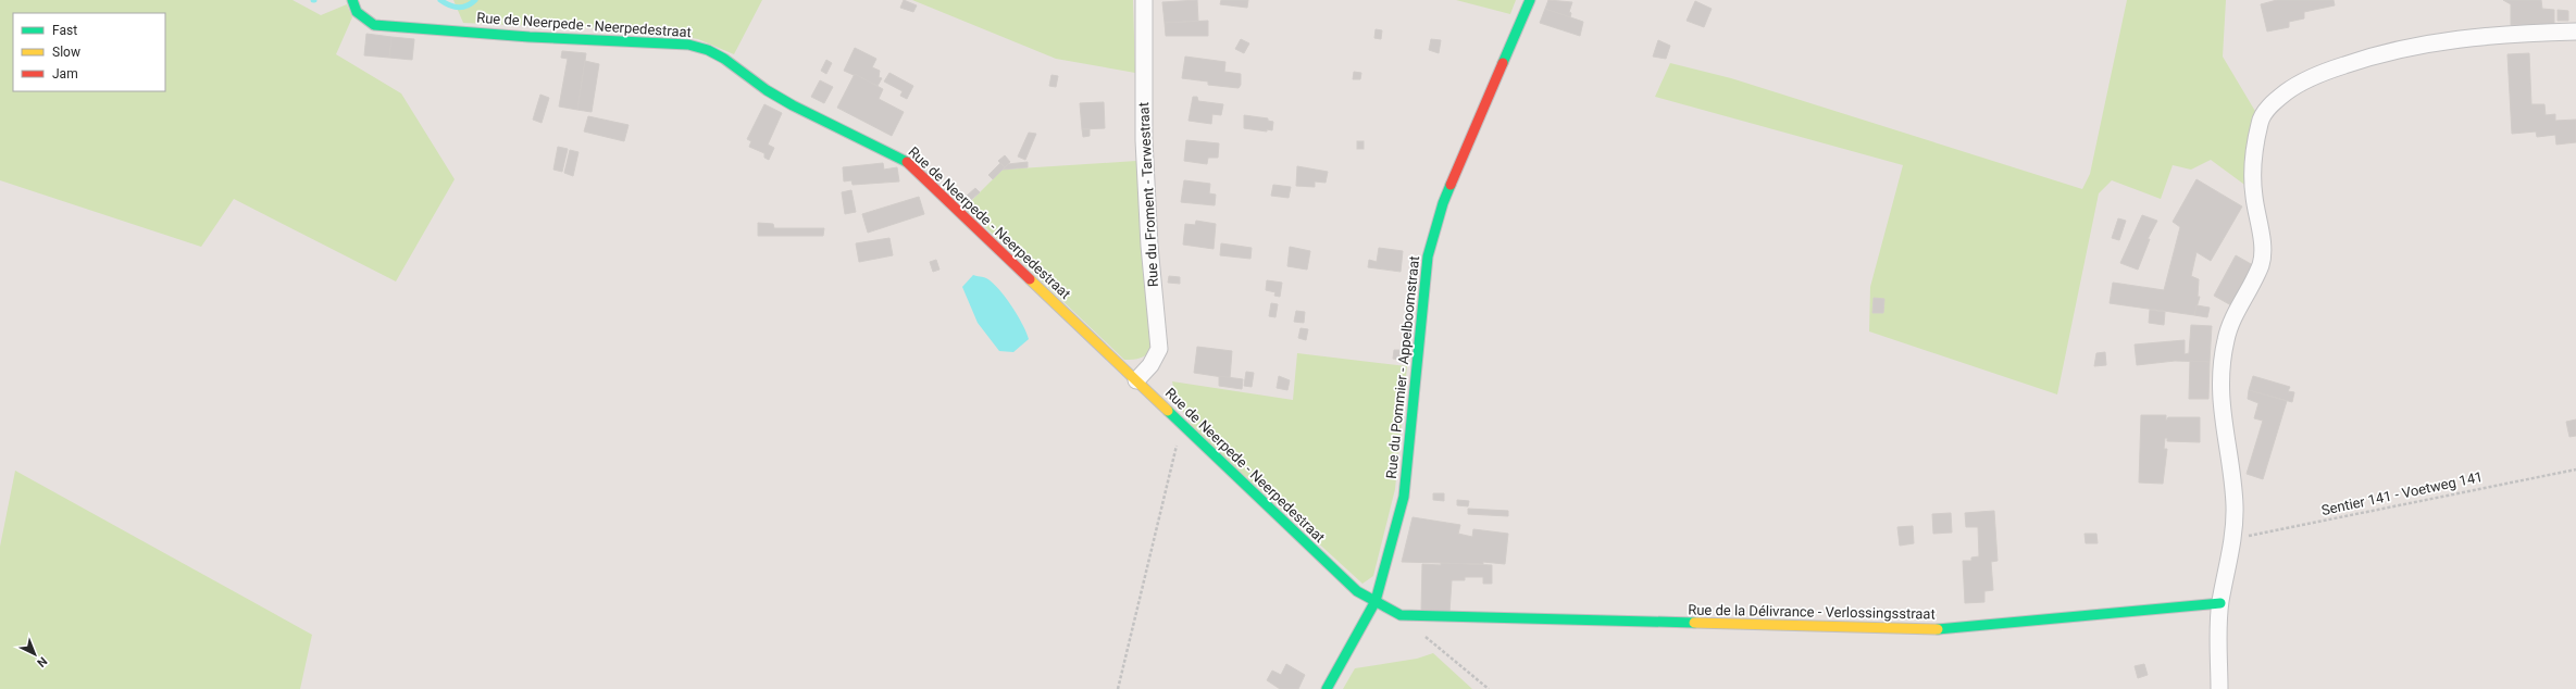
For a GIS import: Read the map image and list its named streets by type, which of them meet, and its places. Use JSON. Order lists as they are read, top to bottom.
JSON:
{
  "streets": {
    "street": [
      "Rue de Neerpede - Neerpedestraat",
      "Rue du Froment - Tarwestraat",
      "Rue du Pommier - Appelboomstraat",
      "Rue de la Délivrance - Verlossingsstraat"
    ],
    "path": ["Sentier 141 - Voetweg 141"]
  },
  "crossings": [
    ["Rue de Neerpede - Neerpedestraat", "Rue du Froment - Tarwestraat"],
    ["Rue de Neerpede - Neerpedestraat", "Rue du Pommier - Appelboomstraat"],
    ["Rue de Neerpede - Neerpedestraat", "Rue de la Délivrance - Verlossingsstraat"]
  ],
  "legend": ["Fast", "Slow", "Jam"],
  "north": "bottom right"
}
